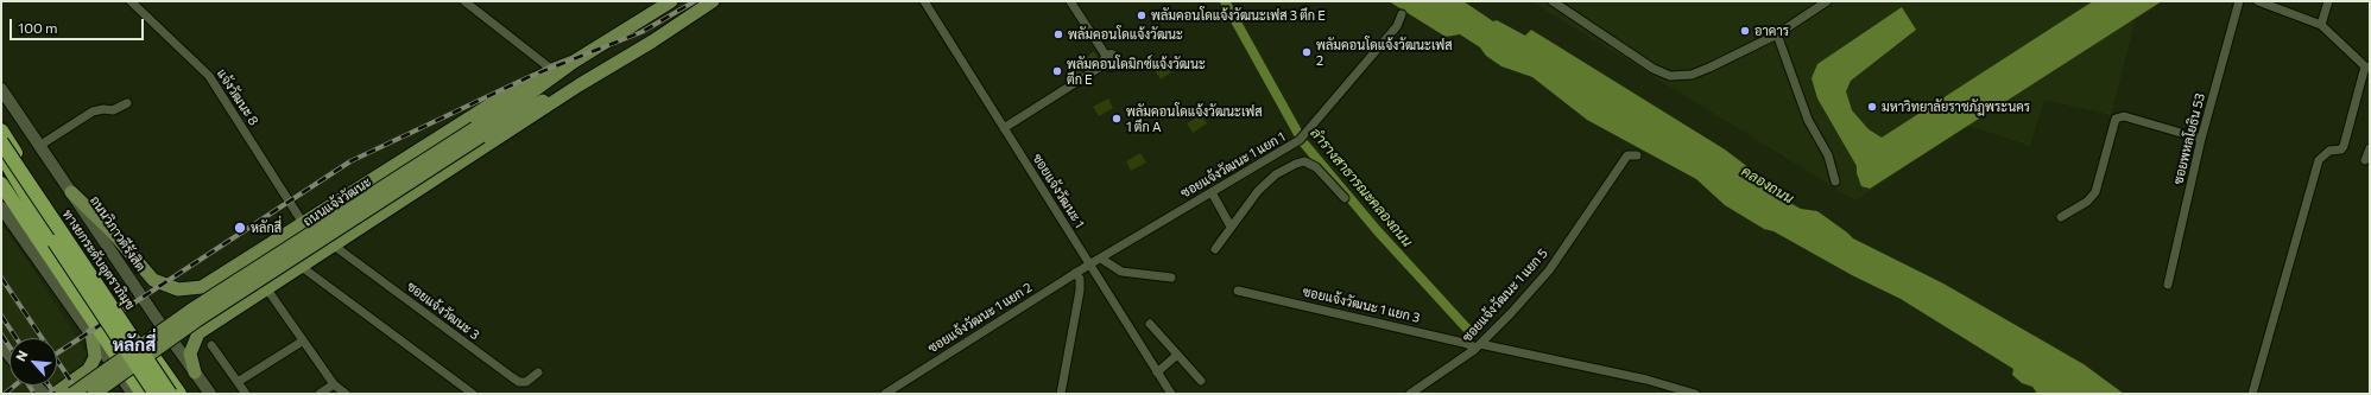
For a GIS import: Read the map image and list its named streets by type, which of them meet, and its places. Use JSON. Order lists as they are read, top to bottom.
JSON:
{
  "streets": {
    "highway": ["ทางยกระดับอุตราภิมุข"],
    "main road": ["ถนนแจ้งวัฒนะ", "ถนนวิภาวดีรังสิต"],
    "street": [
      "แจ้งวัฒนะ 8",
      "ซอยพหลโยธิน 53",
      "ซอยแจ้งวัฒนะ 1 แยก 1",
      "ซอยแจ้งวัฒนะ 1",
      "ซอยแจ้งวัฒนะ 1 แยก 5",
      "ซอยแจ้งวัฒนะ 1 แยก 3",
      "ซอยแจ้งวัฒนะ 3",
      "ซอยแจ้งวัฒนะ 1 แยก 2"
    ]
  },
  "crossings": [
    ["แจ้งวัฒนะ 8", "ถนนแจ้งวัฒนะ"],
    ["ซอยแจ้งวัฒนะ 1 แยก 1", "ซอยแจ้งวัฒนะ 1"],
    ["ซอยแจ้งวัฒนะ 1 แยก 1", "ซอยแจ้งวัฒนะ 1 แยก 2"],
    ["ซอยแจ้งวัฒนะ 1", "ซอยแจ้งวัฒนะ 1 แยก 2"],
    ["ถนนแจ้งวัฒนะ", "ถนนวิภาวดีรังสิต"],
    ["ถนนแจ้งวัฒนะ", "ซอยแจ้งวัฒนะ 3"],
    ["ซอยแจ้งวัฒนะ 1 แยก 5", "ซอยแจ้งวัฒนะ 1 แยก 3"]
  ],
  "districts": ["หลักสี่"],
  "water": ["คลองถนน", "ลำรางสาธารณะคลองถนน"],
  "places": [
    "พลัมคอนโดแจ้งวัฒนะเฟส 3 ตึก E",
    "อาคาร",
    "พลัมคอนโดแจ้งวัฒนะ",
    "พลัมคอนโดแจ้งวัฒนะเฟส 2",
    "พลัมคอนโดมิกซ์แจ้งวัฒนะ ตึก E",
    "มหาวิทยาลัยราชภัฏพระนคร",
    "พลัมคอนโดแจ้งวัฒนะเฟส 1 ตึก A",
    "หลักสี่"
  ],
  "scale_bar": "100 m",
  "north": "top left"
}
